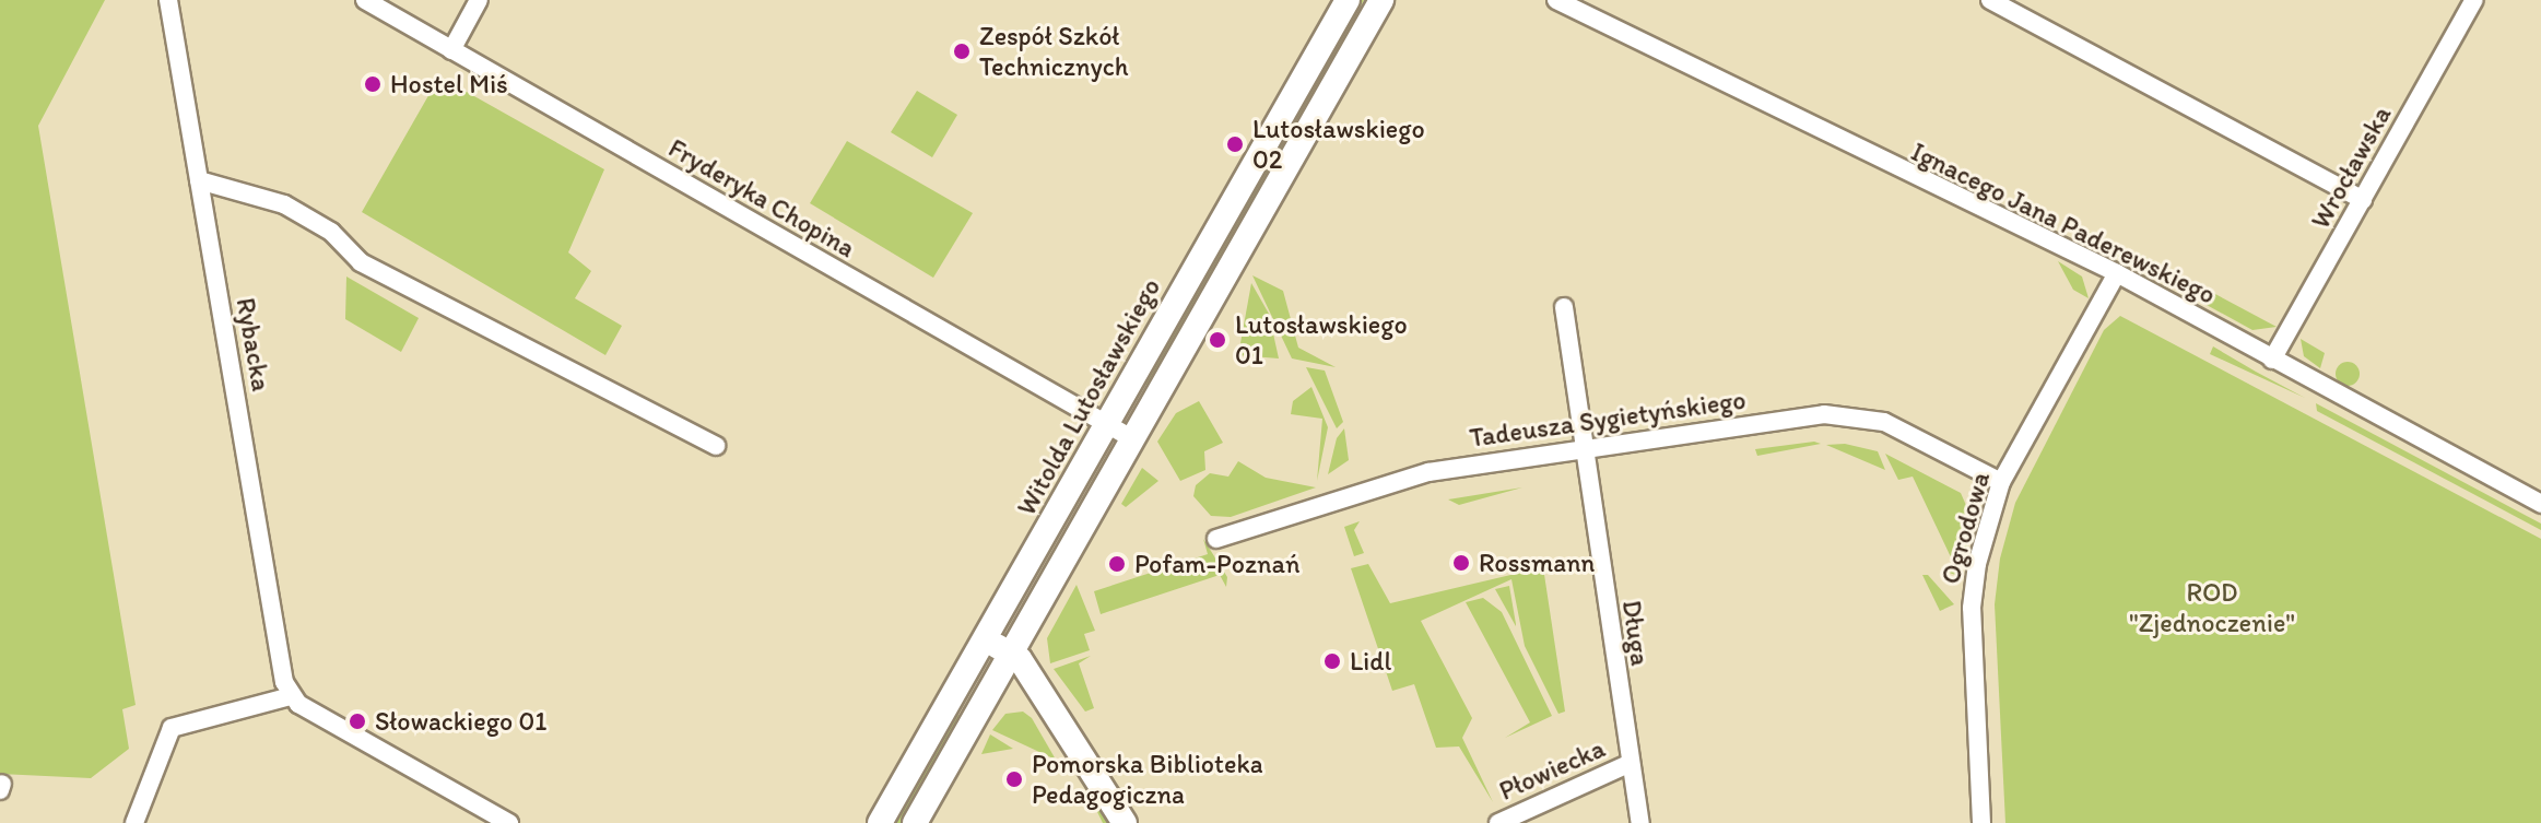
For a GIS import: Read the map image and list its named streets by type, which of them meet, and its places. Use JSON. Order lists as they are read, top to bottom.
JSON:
{
  "streets": {
    "main road": ["Witolda Lutosławskiego"],
    "street": [
      "Wrocławska",
      "Fryderyka Chopina",
      "Ignacego Jana Paderewskiego",
      "Rybacka",
      "Tadeusza Sygietyńskiego",
      "Ogrodowa",
      "Długa",
      "Płowiecka"
    ]
  },
  "crossings": [
    ["Wrocławska", "Ignacego Jana Paderewskiego"],
    ["Fryderyka Chopina", "Witolda Lutosławskiego"],
    ["Ignacego Jana Paderewskiego", "Ogrodowa"],
    ["Tadeusza Sygietyńskiego", "Ogrodowa"],
    ["Tadeusza Sygietyńskiego", "Długa"],
    ["Długa", "Płowiecka"]
  ],
  "parks": ["ROD \"Zjednoczenie\""],
  "places": [
    "Zespół Szkół Technicznych",
    "Hostel Miś",
    "Lutosławskiego 02",
    "Lutosławskiego 01",
    "Rossmann",
    "Pofam-Poznań",
    "Lidl",
    "Słowackiego 01",
    "Pomorska Biblioteka Pedagogiczna"
  ]
}
